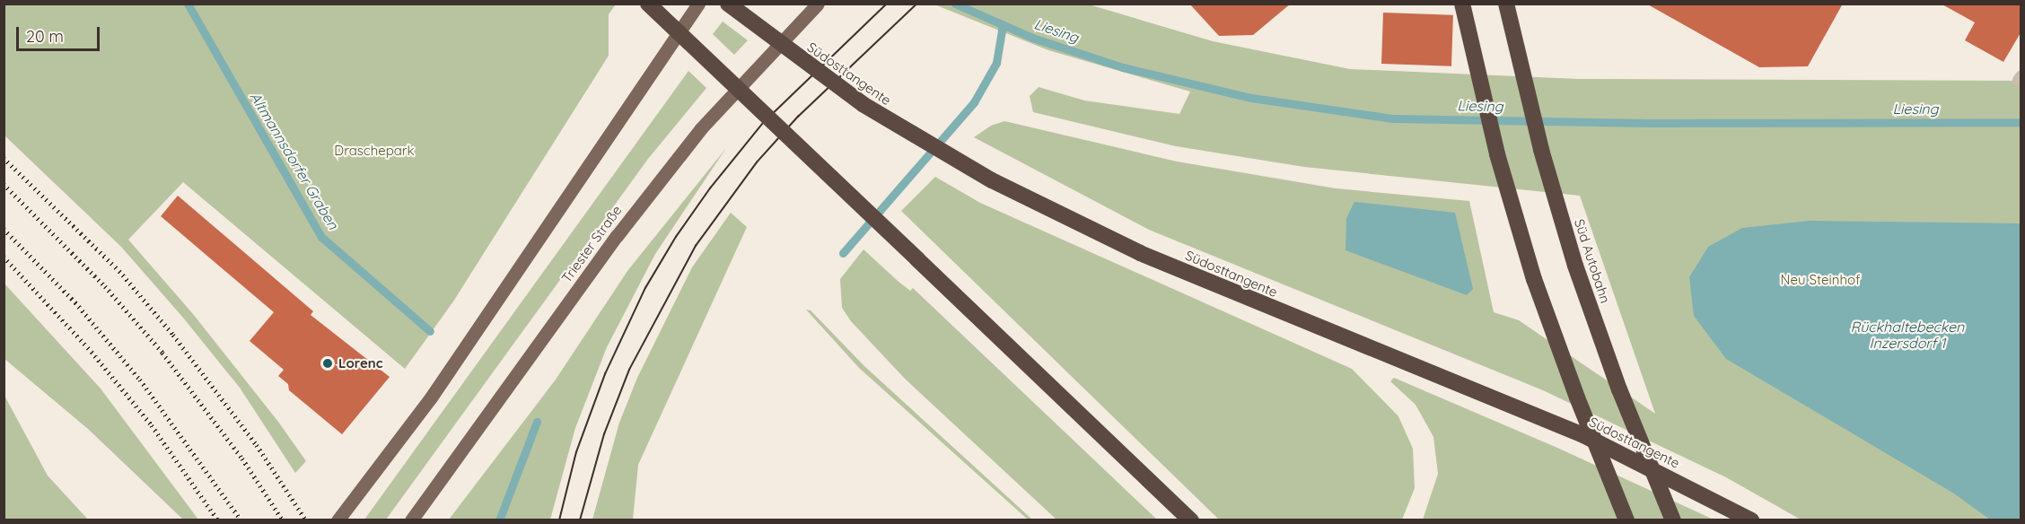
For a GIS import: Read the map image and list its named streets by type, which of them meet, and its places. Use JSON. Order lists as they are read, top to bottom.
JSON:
{
  "streets": {
    "highway": ["Südosttangente", "Süd Autobahn"],
    "main road": ["Triester Straße"]
  },
  "water": ["Liesing", "Altmannsdorfer Graben", "Rückhaltebecken Inzersdorf 1"],
  "parks": ["Draschepark", "Neu Steinhof"],
  "places": ["Lorenc"],
  "scale_bar": "20 m"
}
